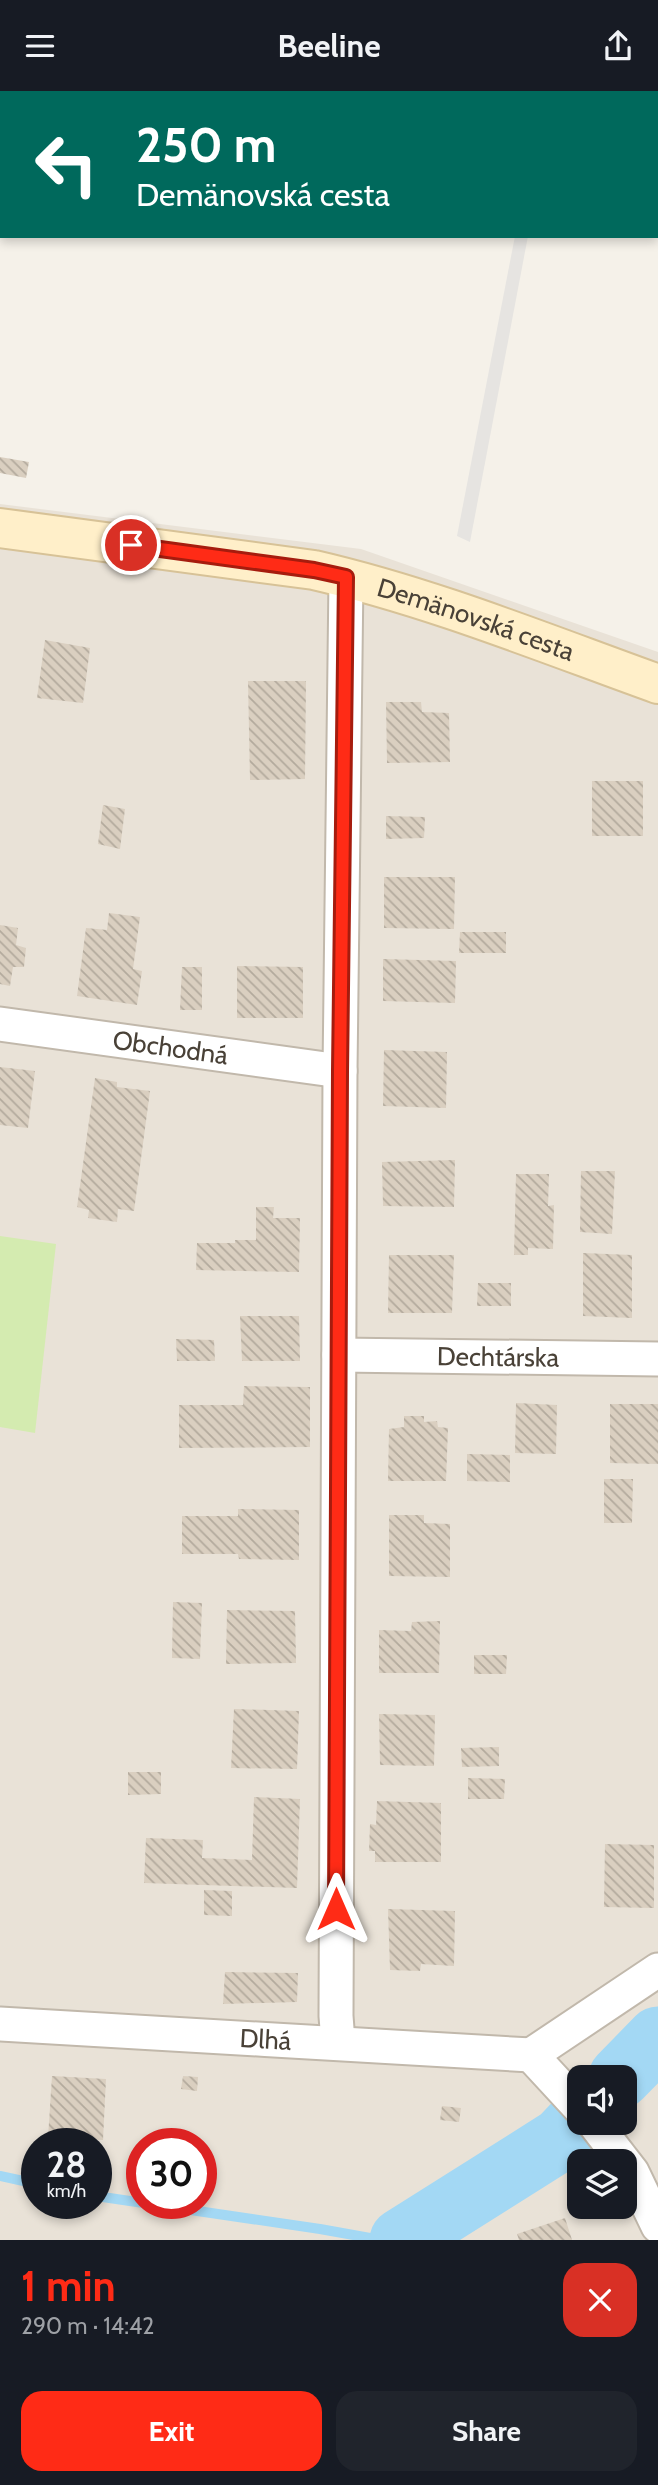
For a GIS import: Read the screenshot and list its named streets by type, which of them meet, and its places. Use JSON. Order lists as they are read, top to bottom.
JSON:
{
  "streets": {
    "main road": ["Demänovská cesta"],
    "street": ["Obchodná", "Dechtárska", "Dlhá"]
  },
  "page": {
    "header": "Beeline",
    "turn": ["250 m", "Demänovská cesta"],
    "speed": "28 km/h",
    "limit": "30",
    "heading": ["1 min", "290 m · 14:42"],
    "buttons": ["Exit", "Share"]
  }
}
